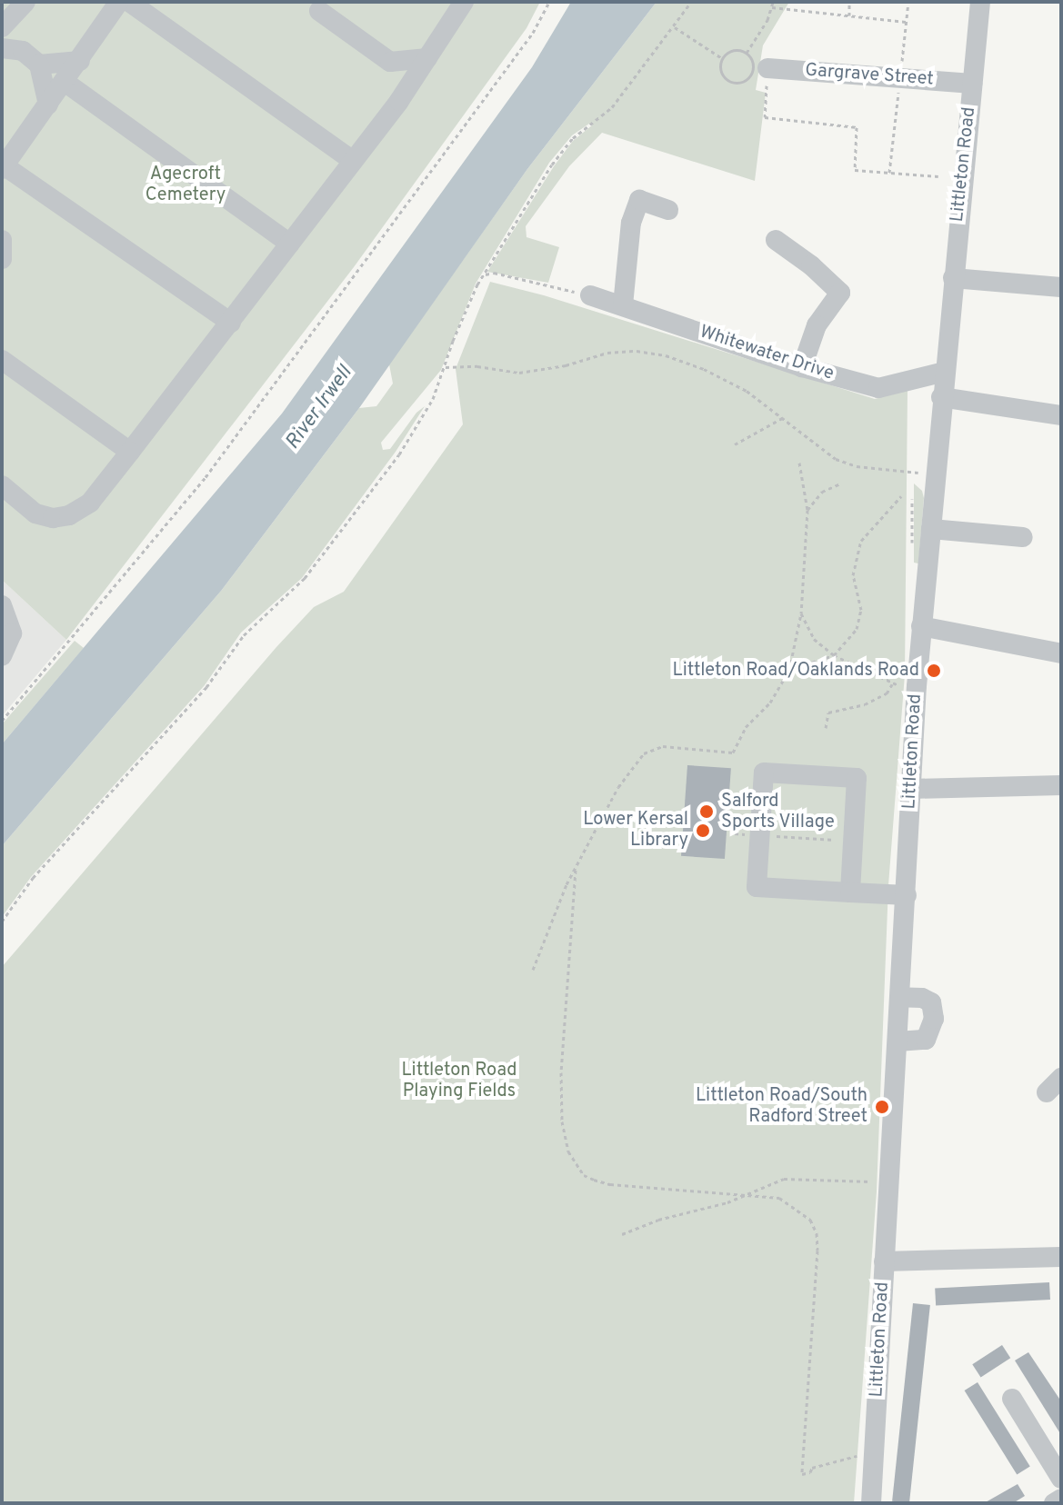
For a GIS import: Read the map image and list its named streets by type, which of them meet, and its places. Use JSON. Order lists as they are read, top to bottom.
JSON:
{
  "streets": {
    "street": ["Gargrave Street", "Littleton Road", "Whitewater Drive"]
  },
  "crossings": [
    ["Gargrave Street", "Littleton Road"],
    ["Littleton Road", "Whitewater Drive"]
  ],
  "water": ["River Irwell"],
  "parks": ["Agecroft Cemetery", "Littleton Road Playing Fields"],
  "places": [
    "Littleton Road/Oaklands Road",
    "Salford Sports Village",
    "Lower Kersal Library",
    "Littleton Road/South Radford Street"
  ]
}
